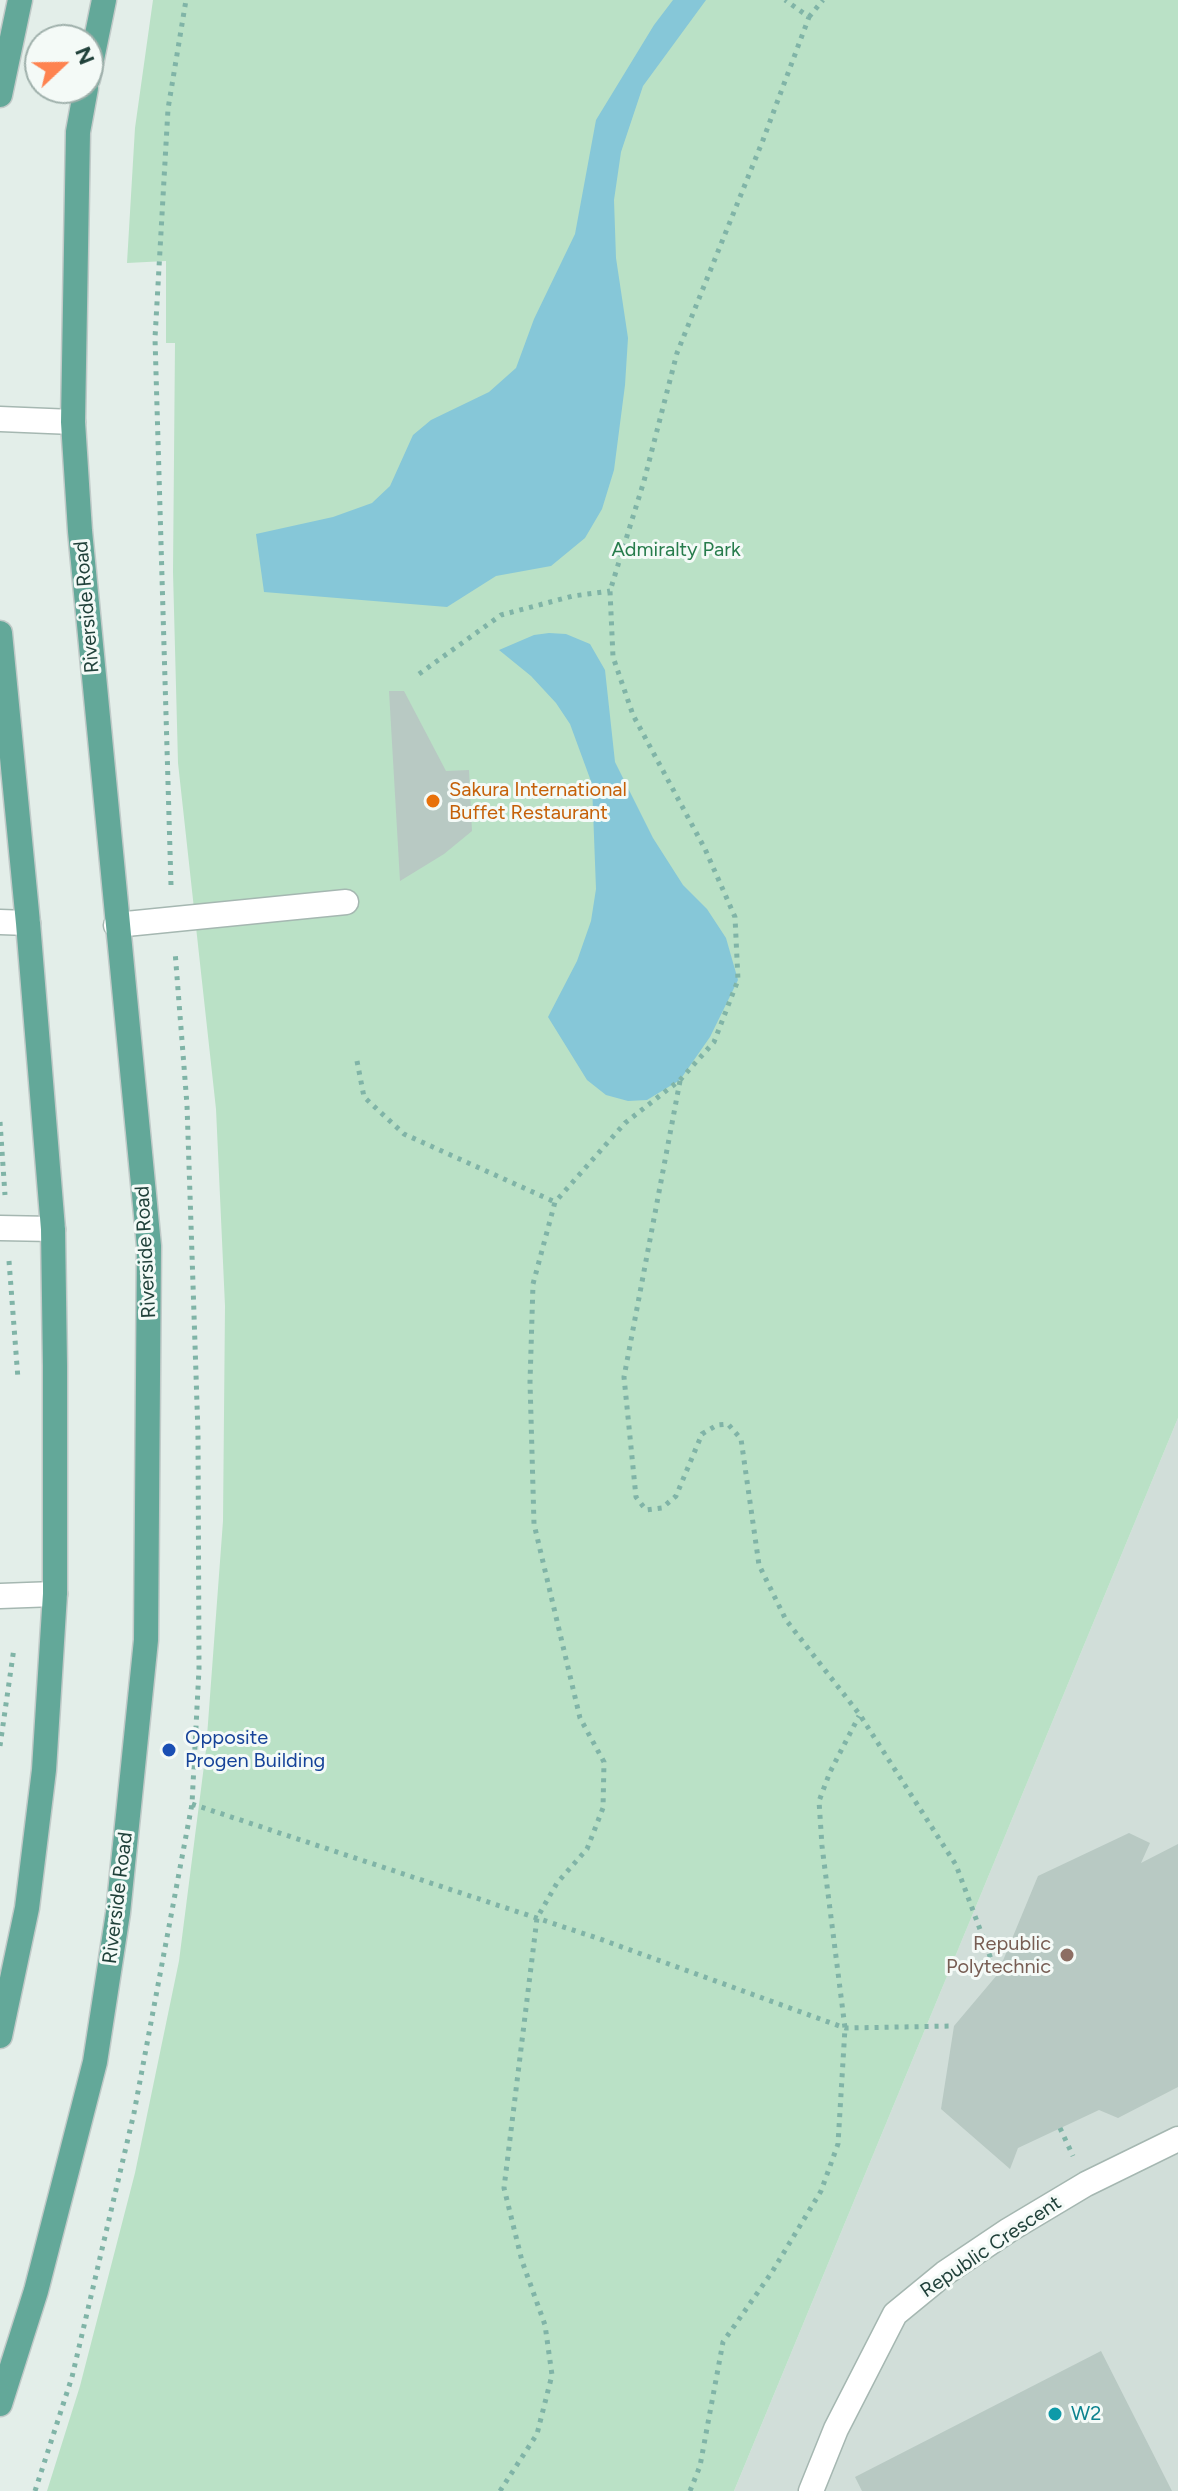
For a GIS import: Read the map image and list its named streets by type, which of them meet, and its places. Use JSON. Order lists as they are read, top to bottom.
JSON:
{
  "streets": {
    "main road": ["Riverside Road"],
    "street": ["Republic Crescent"]
  },
  "parks": ["Admiralty Park"],
  "places": [
    "Sakura International Buffet Restaurant",
    "Opposite Progen Building",
    "Republic Polytechnic",
    "W2"
  ],
  "north": "right"
}
